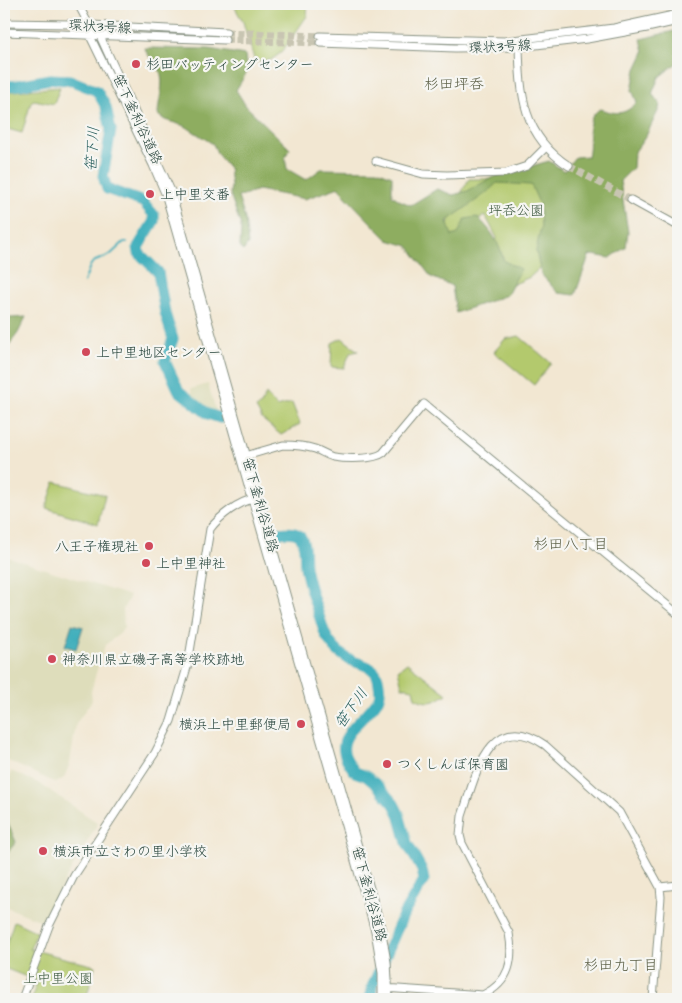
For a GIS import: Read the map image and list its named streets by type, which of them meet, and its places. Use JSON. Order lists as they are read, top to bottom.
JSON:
{
  "streets": {
    "street": ["環状3号線", "笹下釜利谷道路"]
  },
  "crossings": [
    ["環状3号線", "笹下釜利谷道路"]
  ],
  "districts": ["杉田坪呑", "杉田八丁目", "杉田九丁目"],
  "water": ["笹下川"],
  "parks": ["坪呑公園", "上中里公園"],
  "places": [
    "杉田バッティングセンター",
    "上中里交番",
    "上中里地区センター",
    "八王子権現社",
    "上中里神社",
    "神奈川県立磯子高等学校跡地",
    "横浜上中里郵便局",
    "つくしんぼ保育園",
    "横浜市立さわの里小学校"
  ]
}
